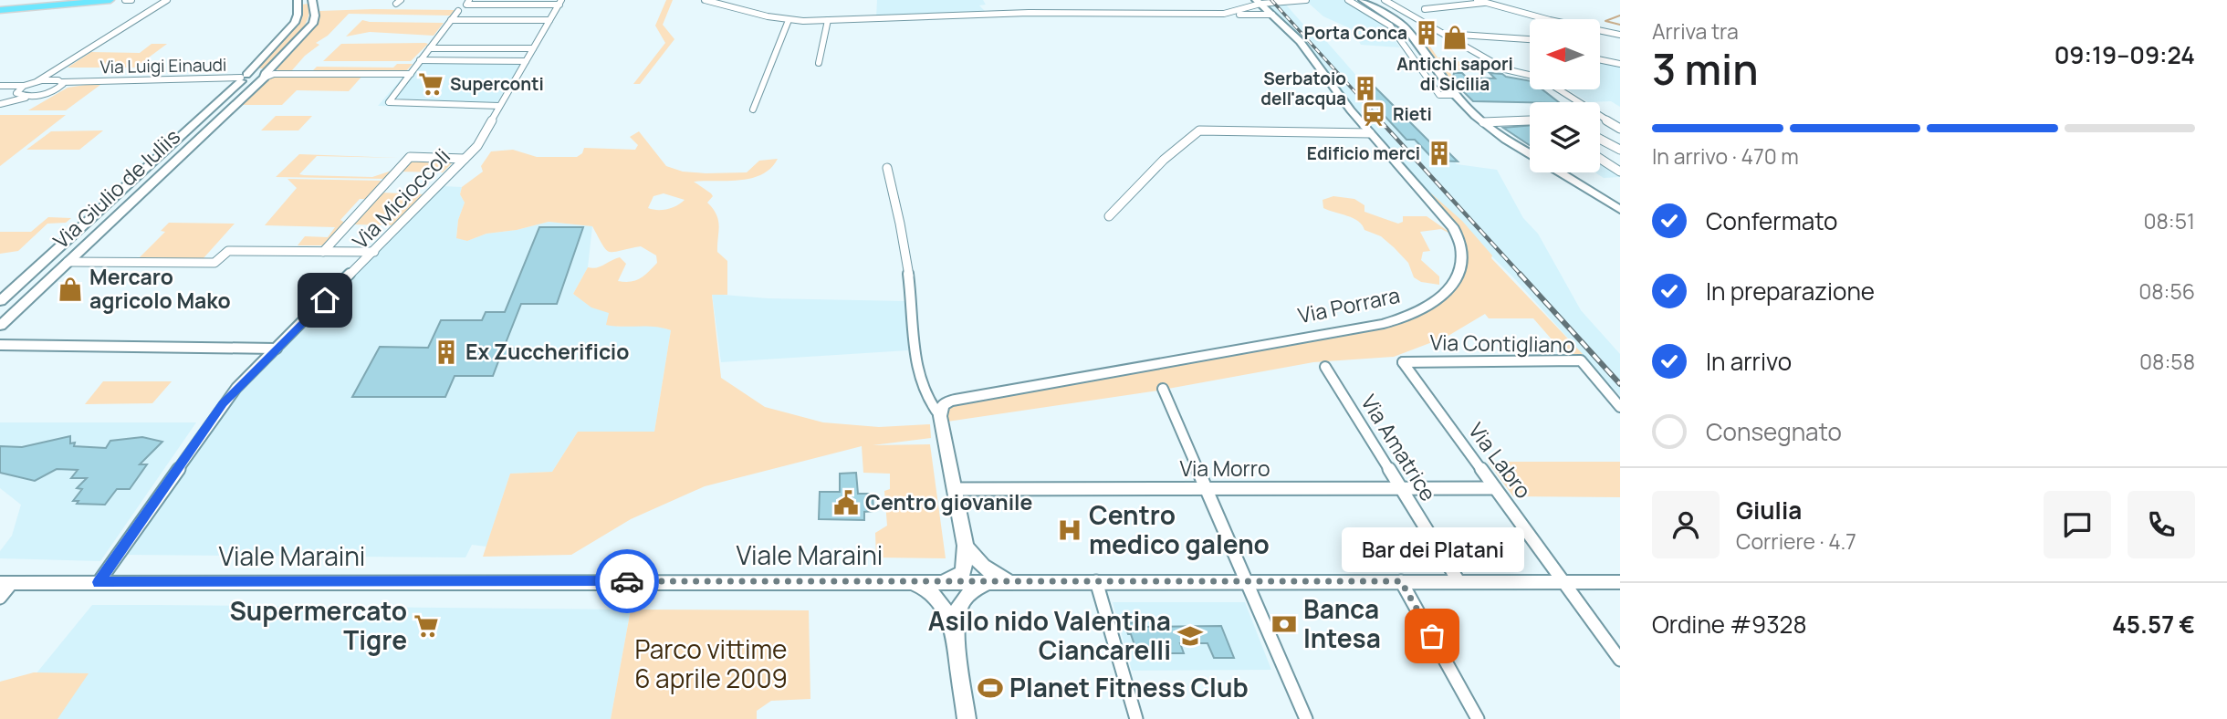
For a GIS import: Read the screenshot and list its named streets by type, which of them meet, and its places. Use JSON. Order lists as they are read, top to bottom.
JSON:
{
  "streets": {
    "main road": ["Via Giulio de Iuliis", "Via Porrara", "Viale Maraini"],
    "street": [
      "Via Luigi Einaudi",
      "Via Micioccoli",
      "Via Contigliano",
      "Via Amatrice",
      "Via Labro",
      "Via Morro"
    ]
  },
  "crossings": [
    ["Via Luigi Einaudi", "Via Giulio de Iuliis"],
    ["Via Micioccoli", "Viale Maraini"],
    ["Via Contigliano", "Via Labro"],
    ["Via Amatrice", "Via Morro"],
    ["Via Amatrice", "Viale Maraini"],
    ["Via Labro", "Via Morro"],
    ["Via Labro", "Viale Maraini"]
  ],
  "parks": ["Parco vittime 6 aprile 2009"],
  "places": {
    "building": [
      "Porta Conca",
      "Serbatoio dell'acqua",
      "Edificio merci",
      "Ex Zuccherificio"
    ],
    "shop": ["Antichi sapori di Sicilia", "Mercaro agricolo Mako"],
    "supermarket": ["Superconti", "Supermercato Tigre"],
    "station": ["Rieti"],
    "public building": ["Centro giovanile"],
    "hospital": ["Centro medico galeno"],
    "bank": ["Banca Intesa"],
    "school or university": ["Asilo nido Valentina Ciancarelli"],
    "other": ["Bar dei Platani"],
    "sports": ["Planet Fitness Club"]
  },
  "north": "left",
  "page": {
    "heading": ["3 min", "Arriva tra", "09:19–09:24"],
    "panel": [
      "Giulia",
      "Corriere · 4.7",
      "Ordine #9328",
      "45.57 €"
    ],
    "bar": "In arrivo · 470 m",
    "list": [
      ["Confermato", "08:51"],
      ["In preparazione", "08:56"],
      ["In arrivo", "08:58"],
      "Consegnato"
    ],
    "bubble": "Bar dei Platani"
  }
}
